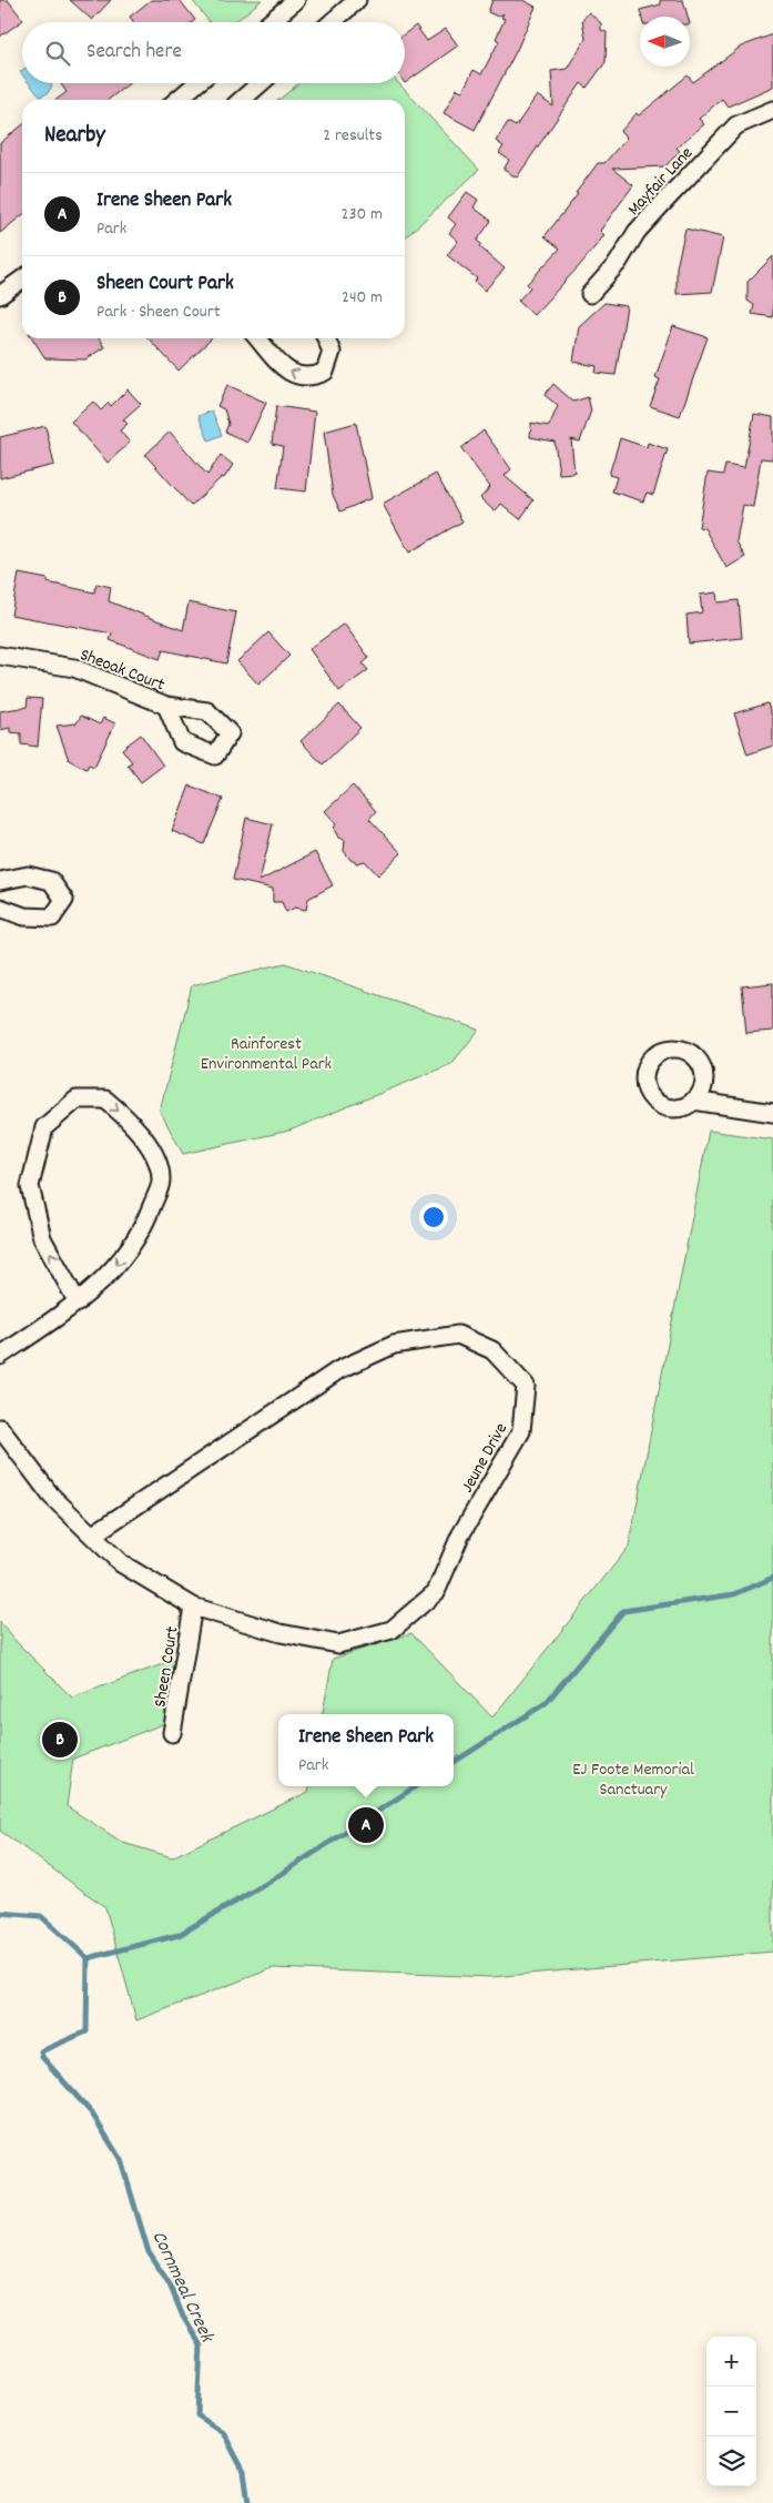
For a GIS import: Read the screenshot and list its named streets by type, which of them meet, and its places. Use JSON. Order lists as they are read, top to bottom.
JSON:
{
  "streets": {
    "street": [
      "Mayfair Lane",
      "Sheoak Court",
      "Jeune Drive",
      "Sheen Court"
    ]
  },
  "crossings": [
    ["Jeune Drive", "Sheen Court"]
  ],
  "water": ["Cornmeal Creek"],
  "parks": ["Rainforest Environmental Park", "EJ Foote Memorial Sanctuary"],
  "north": "left",
  "page": {
    "search": "Search here",
    "heading": ["Nearby", "2 results"],
    "list": [
      {
        "mark": "A",
        "name": "Irene Sheen Park",
        "note": "Park",
        "value": "230 m"
      },
      {
        "mark": "B",
        "name": "Sheen Court Park",
        "note": "Park · Sheen Court",
        "value": "240 m"
      }
    ],
    "popup": ["Irene Sheen Park", "Park"],
    "pins": ["B", "A"],
    "map_buttons": ["+", "−"]
  }
}
